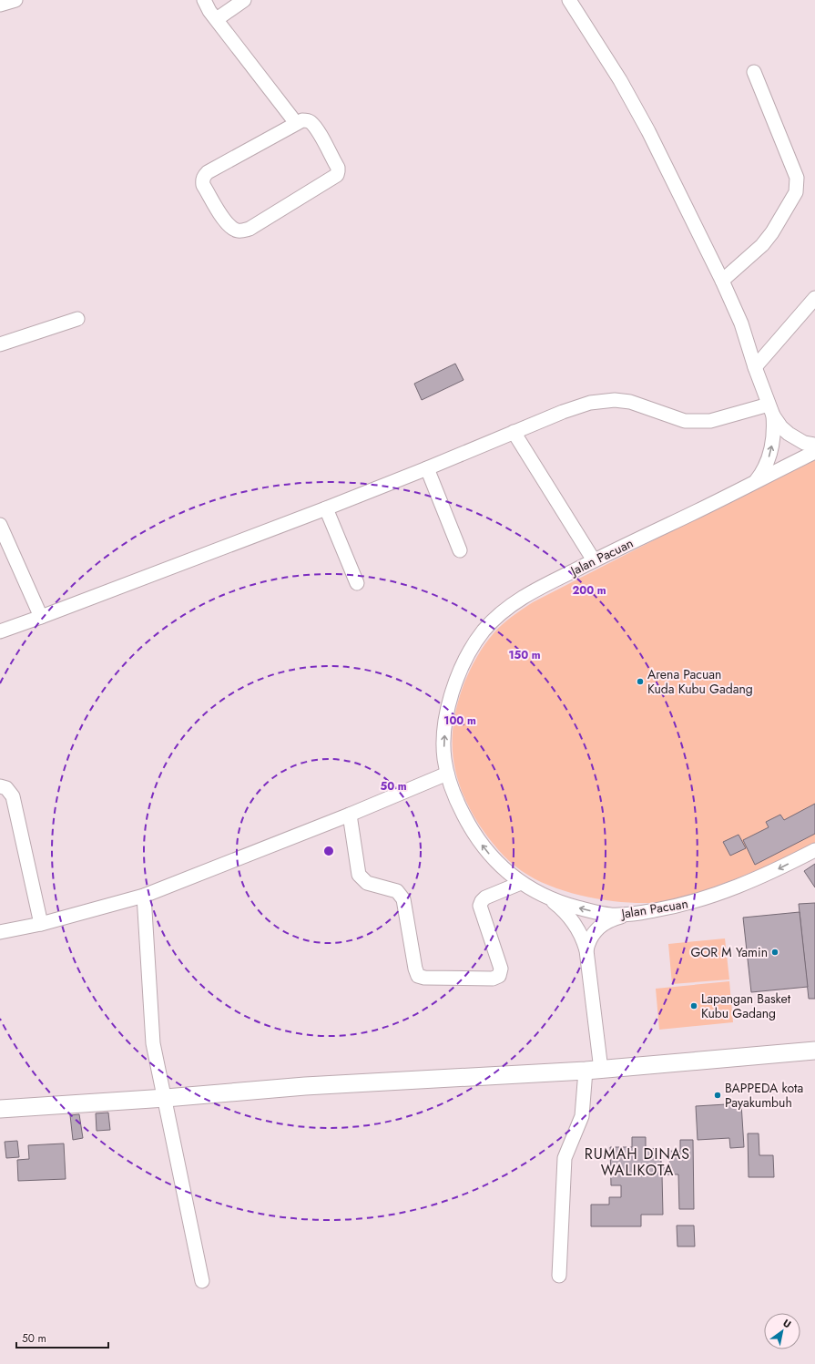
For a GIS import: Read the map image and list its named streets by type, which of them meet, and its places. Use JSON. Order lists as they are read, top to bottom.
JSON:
{
  "streets": {
    "street": ["Jalan Pacuan"]
  },
  "districts": ["RUMAH DINAS WALIKOTA"],
  "places": [
    "Arena Pacuan Kuda Kubu Gadang",
    "GOR M Yamin",
    "Lapangan Basket Kubu Gadang",
    "BAPPEDA kota Payakumbuh"
  ],
  "scale_bar": "50 m",
  "north": "top right",
  "rings": [
    "200 m",
    "150 m",
    "100 m",
    "50 m"
  ]
}
